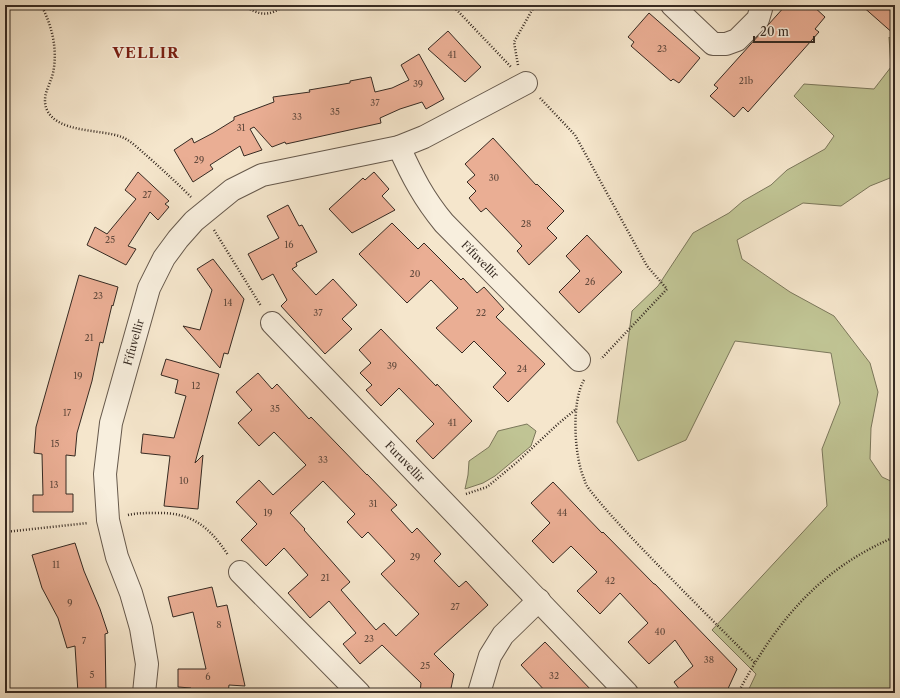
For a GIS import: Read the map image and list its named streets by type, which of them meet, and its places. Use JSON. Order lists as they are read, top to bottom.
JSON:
{
  "streets": {
    "street": ["Fífuvellir", "Furuvellir"]
  },
  "districts": ["VELLIR"],
  "house_numbers": [
    "23",
    "41",
    "21b",
    "39",
    "37",
    "35",
    "33",
    "31",
    "29",
    "30",
    "27",
    "28",
    "25",
    "16",
    "20",
    "26",
    "23",
    "14",
    "37",
    "22",
    "21",
    "39",
    "24",
    "19",
    "12",
    "35",
    "17",
    "41",
    "15",
    "33",
    "10",
    "13",
    "31",
    "19",
    "44",
    "29",
    "11",
    "21",
    "42",
    "9",
    "27",
    "8",
    "40",
    "23",
    "7",
    "38",
    "25",
    "5",
    "32",
    "6"
  ],
  "scale_bar": "20 m"
}
